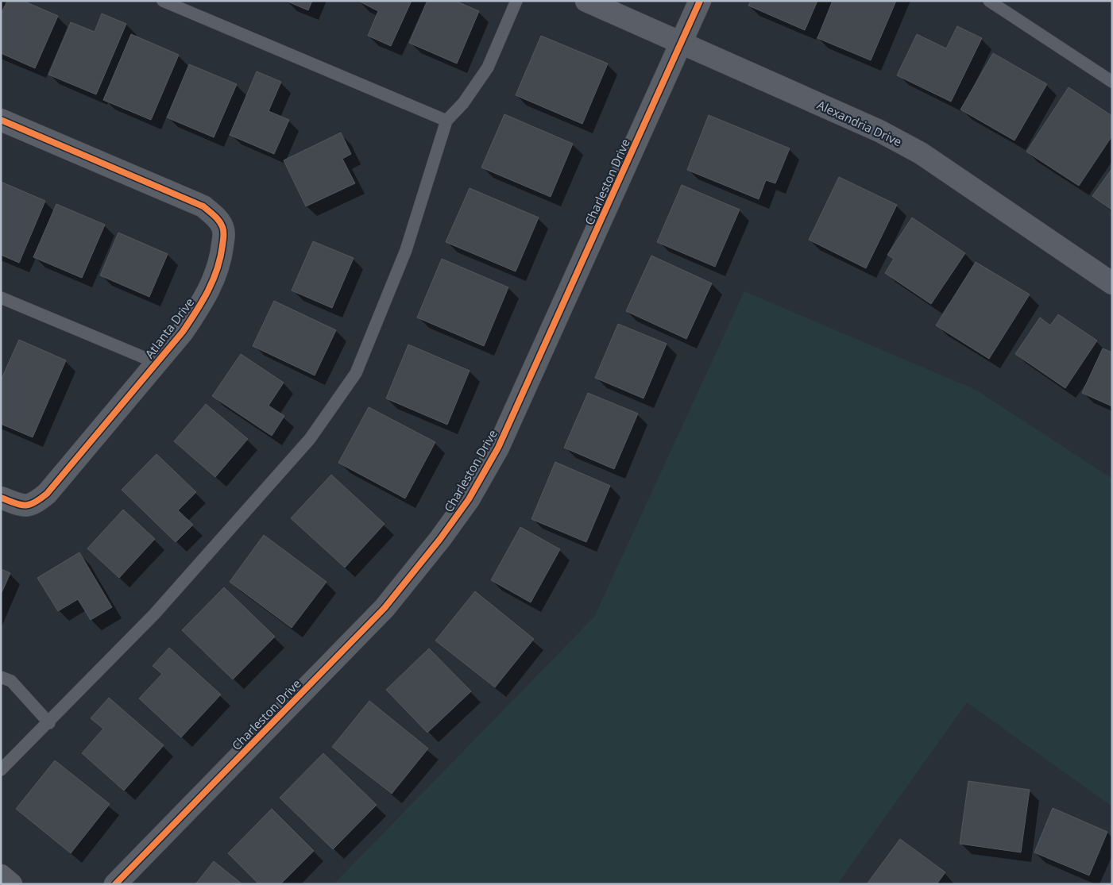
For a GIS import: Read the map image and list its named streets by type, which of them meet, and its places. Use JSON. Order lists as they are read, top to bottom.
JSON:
{
  "streets": {
    "street": ["Alexandria Drive", "Charleston Drive", "Atlanta Drive"]
  },
  "crossings": [
    ["Alexandria Drive", "Charleston Drive"]
  ]
}
